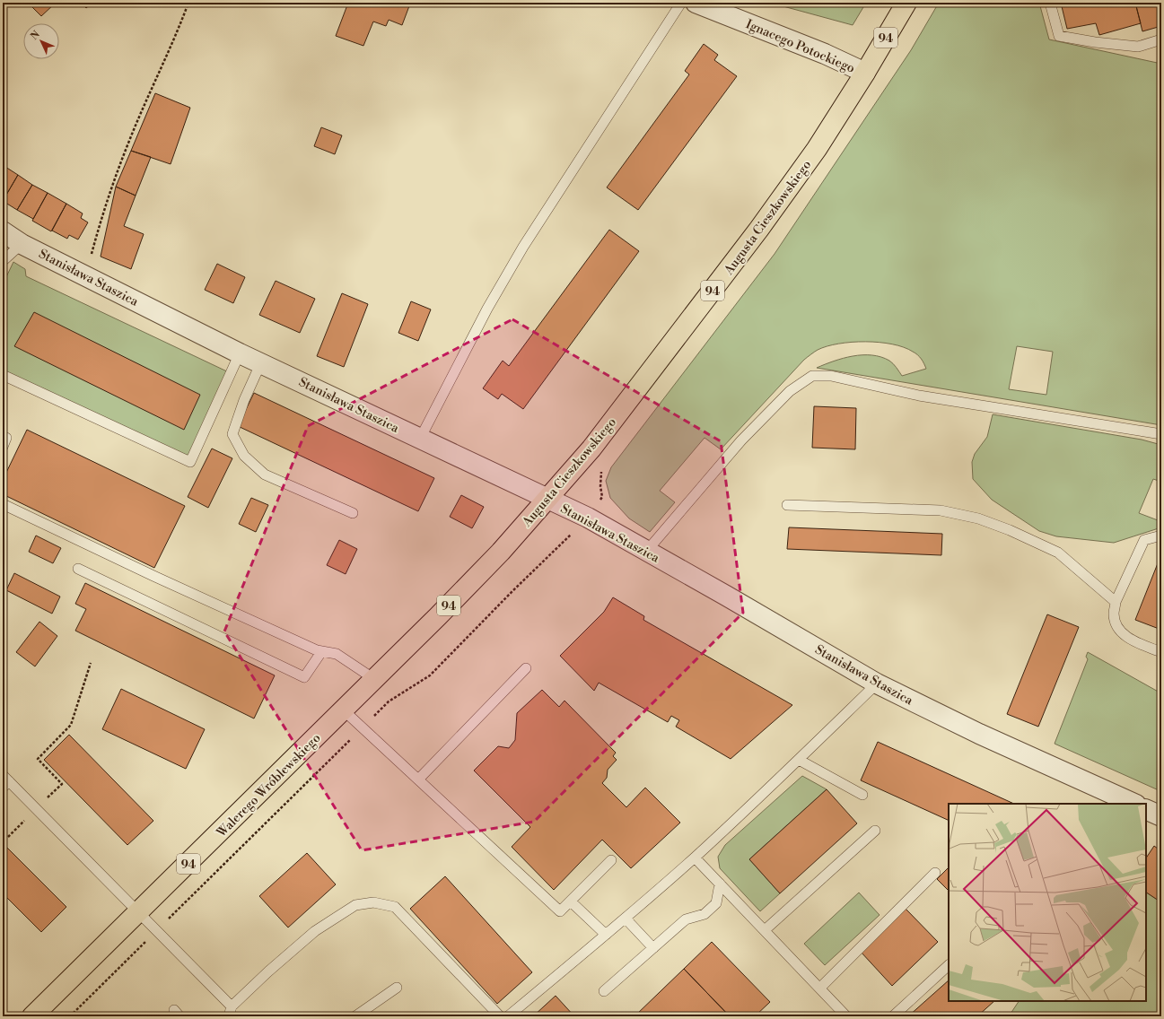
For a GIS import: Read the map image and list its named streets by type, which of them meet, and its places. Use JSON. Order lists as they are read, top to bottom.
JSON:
{
  "streets": {
    "main road": ["94", "Augusta Cieszkowskiego", "Walerego Wróblewskiego"],
    "street": ["Ignacego Potockiego", "Stanisława Staszica"]
  },
  "crossings": [
    ["Ignacego Potockiego", "Augusta Cieszkowskiego"],
    ["Augusta Cieszkowskiego", "Stanisława Staszica"],
    ["Augusta Cieszkowskiego", "Walerego Wróblewskiego"]
  ],
  "north": "top left"
}
